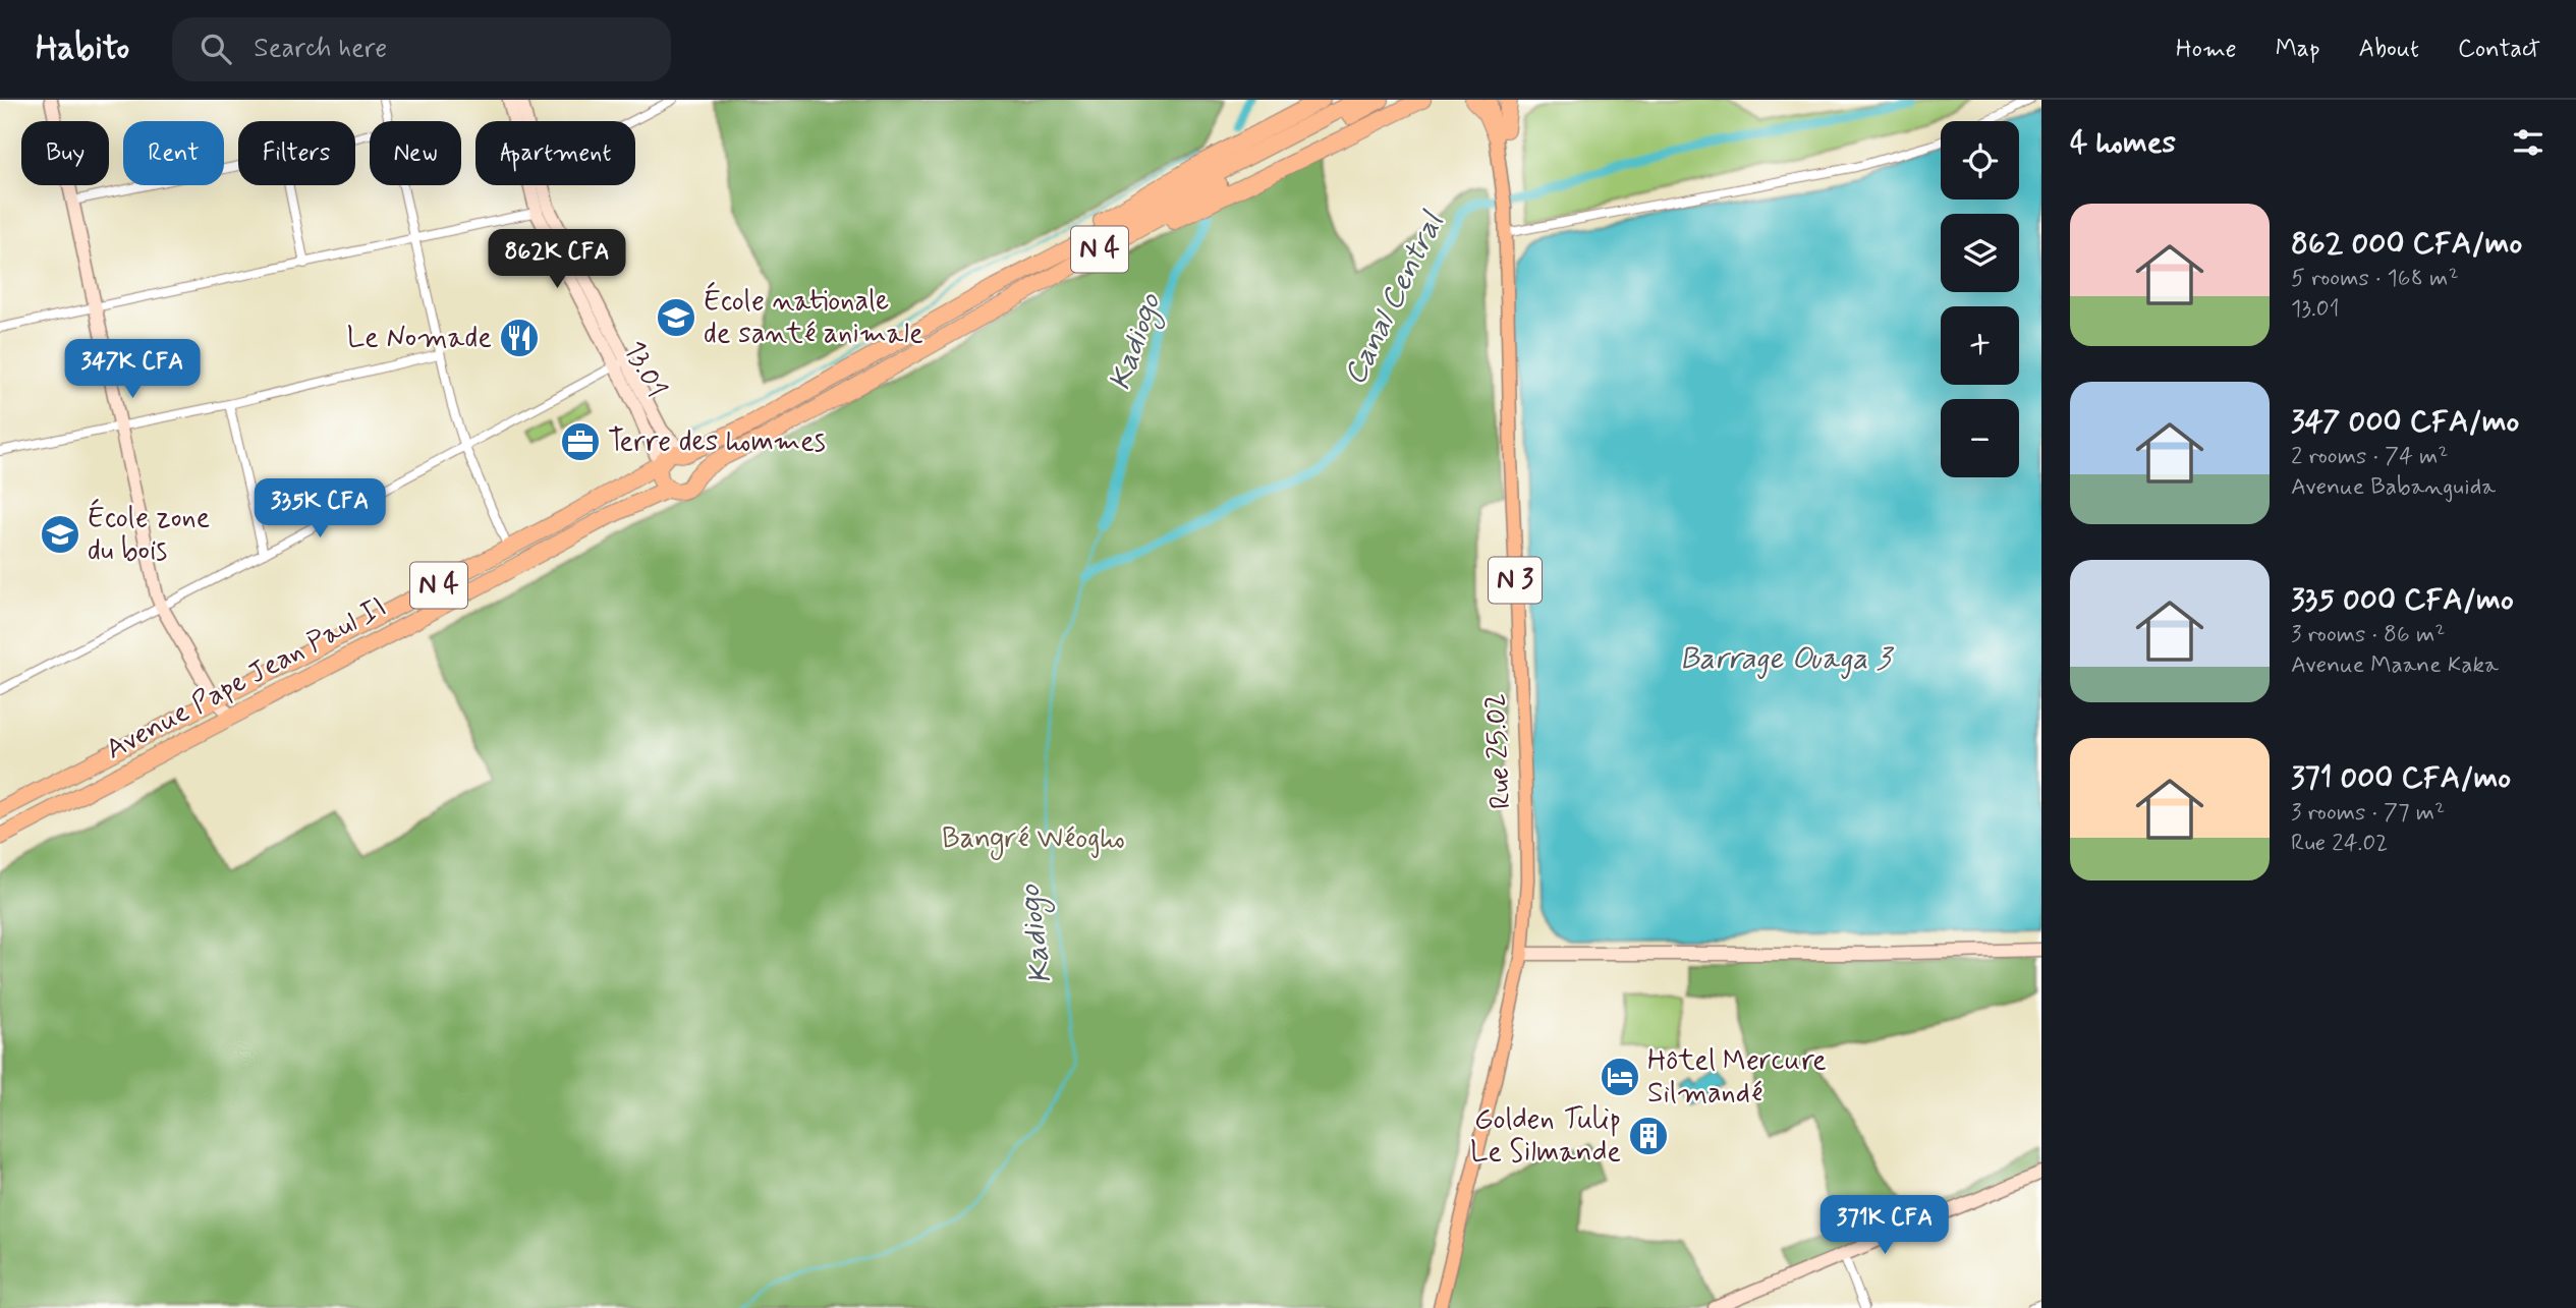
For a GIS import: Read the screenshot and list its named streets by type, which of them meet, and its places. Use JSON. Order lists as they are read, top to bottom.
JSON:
{
  "streets": {
    "highway": ["N 4", "Avenue Pape Jean Paul II"],
    "main road": ["N 3", "Rue 25.02"],
    "street": ["13.01"]
  },
  "crossings": [
    ["N 4", "Avenue Pape Jean Paul II"],
    ["13.01", "Avenue Pape Jean Paul II"]
  ],
  "water": ["Canal Central", "Kadiogo", "Barrage Ouaga 3"],
  "parks": ["Bangré Wéogho"],
  "places": {
    "school or university": ["École nationale de santé animale", "École zone du bois"],
    "restaurant": ["Le Nomade"],
    "office": ["Terre des hommes"],
    "hotel": ["Hôtel Mercure Silmandé"],
    "building": ["Golden Tulip Le Silmande"]
  },
  "page": {
    "header": "Habito",
    "search": "Search here",
    "nav": [
      "Home",
      "Map",
      "About",
      "Contact"
    ],
    "heading": "4 homes",
    "map_buttons": ["+", "−"],
    "chip": [
      "Buy",
      "Rent",
      "Filters",
      "New",
      "Apartment"
    ],
    "list": [
      {
        "name": "862 000 CFA/mo",
        "note": "5 rooms · 168 m² · 13.01"
      },
      {
        "name": "347 000 CFA/mo",
        "note": "2 rooms · 74 m² · Avenue Babanguida"
      },
      {
        "name": "335 000 CFA/mo",
        "note": "3 rooms · 86 m² · Avenue Maane Kaka"
      },
      {
        "name": "371 000 CFA/mo",
        "note": "3 rooms · 77 m² · Rue 24.02"
      }
    ],
    "price": [
      "862K CFA",
      "347K CFA",
      "335K CFA",
      "371K CFA"
    ]
  }
}
